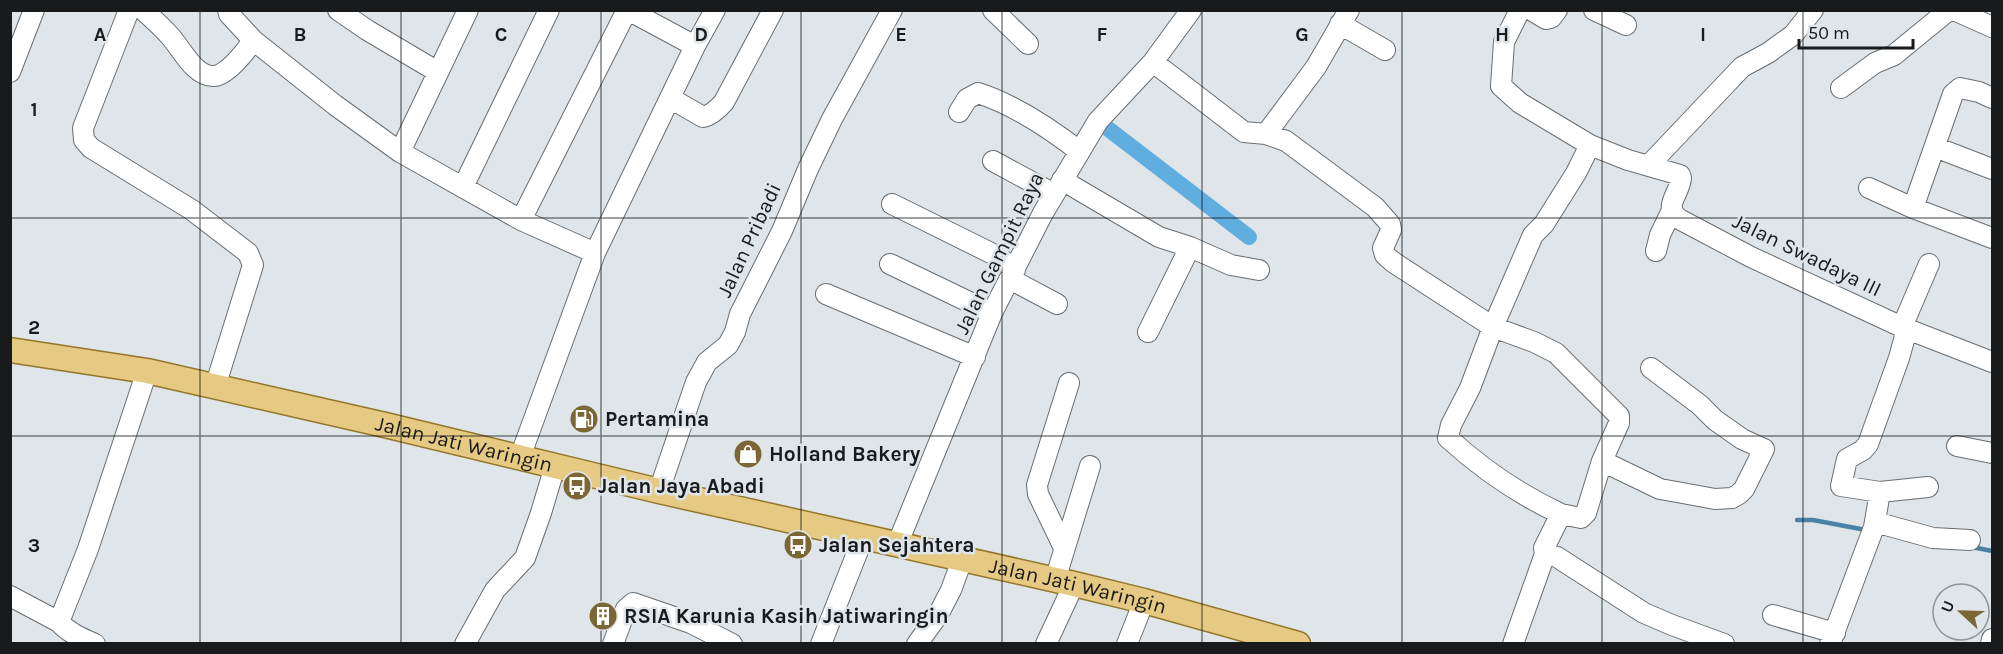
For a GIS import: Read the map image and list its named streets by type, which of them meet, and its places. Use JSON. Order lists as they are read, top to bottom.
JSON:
{
  "streets": {
    "main road": ["Jalan Jati Waringin"],
    "street": ["Jalan Pribadi", "Jalan Gampit Raya", "Jalan Swadaya III"]
  },
  "crossings": [
    ["Jalan Pribadi", "Jalan Jati Waringin"],
    ["Jalan Gampit Raya", "Jalan Jati Waringin"]
  ],
  "places": {
    "fuel station": ["Pertamina"],
    "shop": ["Holland Bakery"],
    "bus stop": ["Jalan Jaya Abadi", "Jalan Sejahtera"],
    "building": ["RSIA Karunia Kasih Jatiwaringin"]
  },
  "scale_bar": "50 m",
  "north": "left",
  "grid": {
    "columns": [
      "A",
      "B",
      "C",
      "D",
      "E",
      "F",
      "G",
      "H",
      "I"
    ],
    "rows": ["1", "2", "3"]
  }
}
